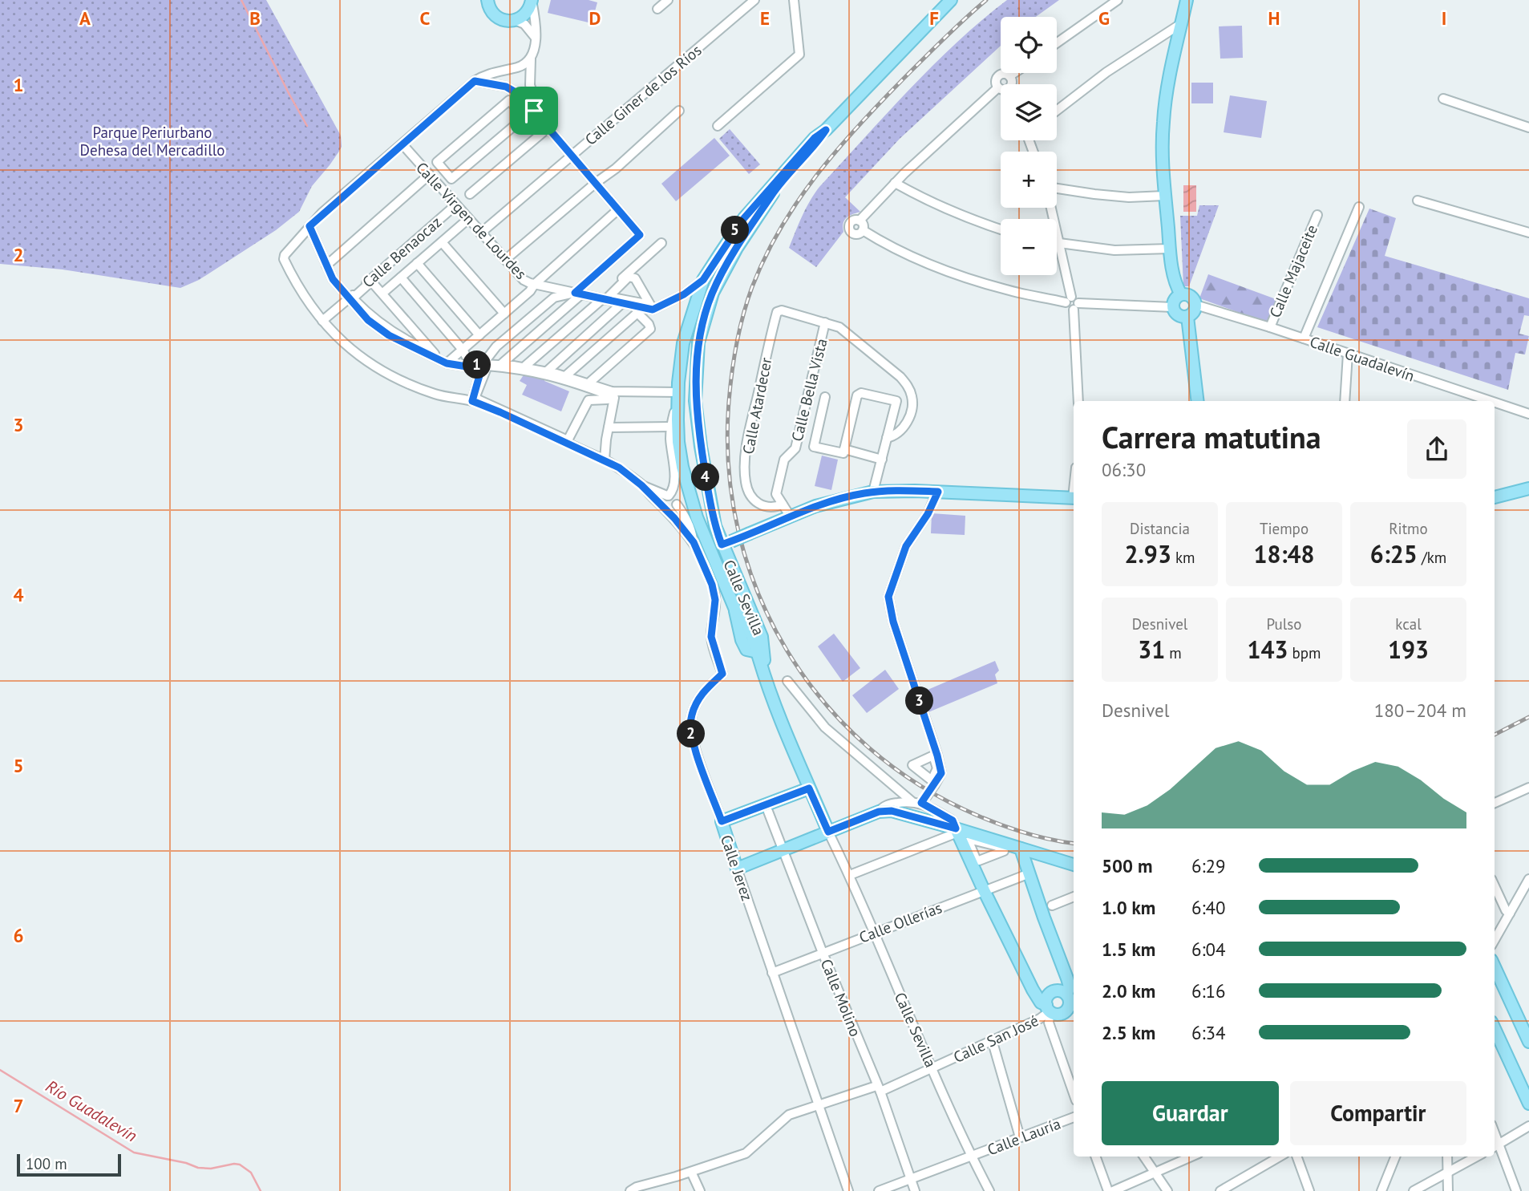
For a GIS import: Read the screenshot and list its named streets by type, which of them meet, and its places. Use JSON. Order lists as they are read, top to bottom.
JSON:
{
  "streets": {
    "main road": ["Calle Sevilla", "Calle Jerez"],
    "street": [
      "Calle Giner de los Ríos",
      "Calle Virgen de Lourdes",
      "Calle Benaocaz",
      "Calle Majaceite",
      "Calle Guadalevín",
      "Calle Bella Vista",
      "Calle Atardecer",
      "Calle Ollerías",
      "Calle Molino",
      "Calle San José",
      "Calle Lauría"
    ]
  },
  "crossings": [
    ["Calle Giner de los Ríos", "Calle Virgen de Lourdes"],
    ["Calle Virgen de Lourdes", "Calle Benaocaz"],
    ["Calle Virgen de Lourdes", "Calle Sevilla"],
    ["Calle Majaceite", "Calle Guadalevín"],
    ["Calle Bella Vista", "Calle Atardecer"],
    ["Calle Sevilla", "Calle Ollerías"],
    ["Calle Sevilla", "Calle San José"],
    ["Calle Sevilla", "Calle Lauría"],
    ["Calle Jerez", "Calle Ollerías"],
    ["Calle Jerez", "Calle San José"],
    ["Calle Ollerías", "Calle Molino"],
    ["Calle Molino", "Calle San José"],
    ["Calle Molino", "Calle Lauría"]
  ],
  "water": ["Río Guadalevín"],
  "parks": ["Parque Periurbano Dehesa del Mercadillo"],
  "scale_bar": "100 m",
  "page": {
    "map_buttons": ["+", "−"],
    "pins": [
      "5",
      "1",
      "4",
      "3",
      "2"
    ],
    "heading": ["Carrera matutina", "06:30"],
    "stats": [
      ["Distancia", "2.93 km"],
      ["Tiempo", "18:48"],
      ["Ritmo", "6:25 /km"],
      ["Desnivel", "31 m"],
      ["Pulso", "143 bpm"],
      ["kcal", "193"]
    ],
    "chart": ["Desnivel", "180–204 m"],
    "list": [
      {
        "name": "500 m",
        "note": "6:29"
      },
      {
        "name": "1.0 km",
        "note": "6:40"
      },
      {
        "name": "1.5 km",
        "note": "6:04"
      },
      {
        "name": "2.0 km",
        "note": "6:16"
      },
      {
        "name": "2.5 km",
        "note": "6:34"
      }
    ],
    "buttons": ["Guardar", "Compartir"],
    "scale": "100 m"
  },
  "grid": {
    "columns": [
      "A",
      "B",
      "C",
      "D",
      "E",
      "F",
      "G",
      "H",
      "I"
    ],
    "rows": [
      "1",
      "2",
      "3",
      "4",
      "5",
      "6",
      "7"
    ]
  }
}
